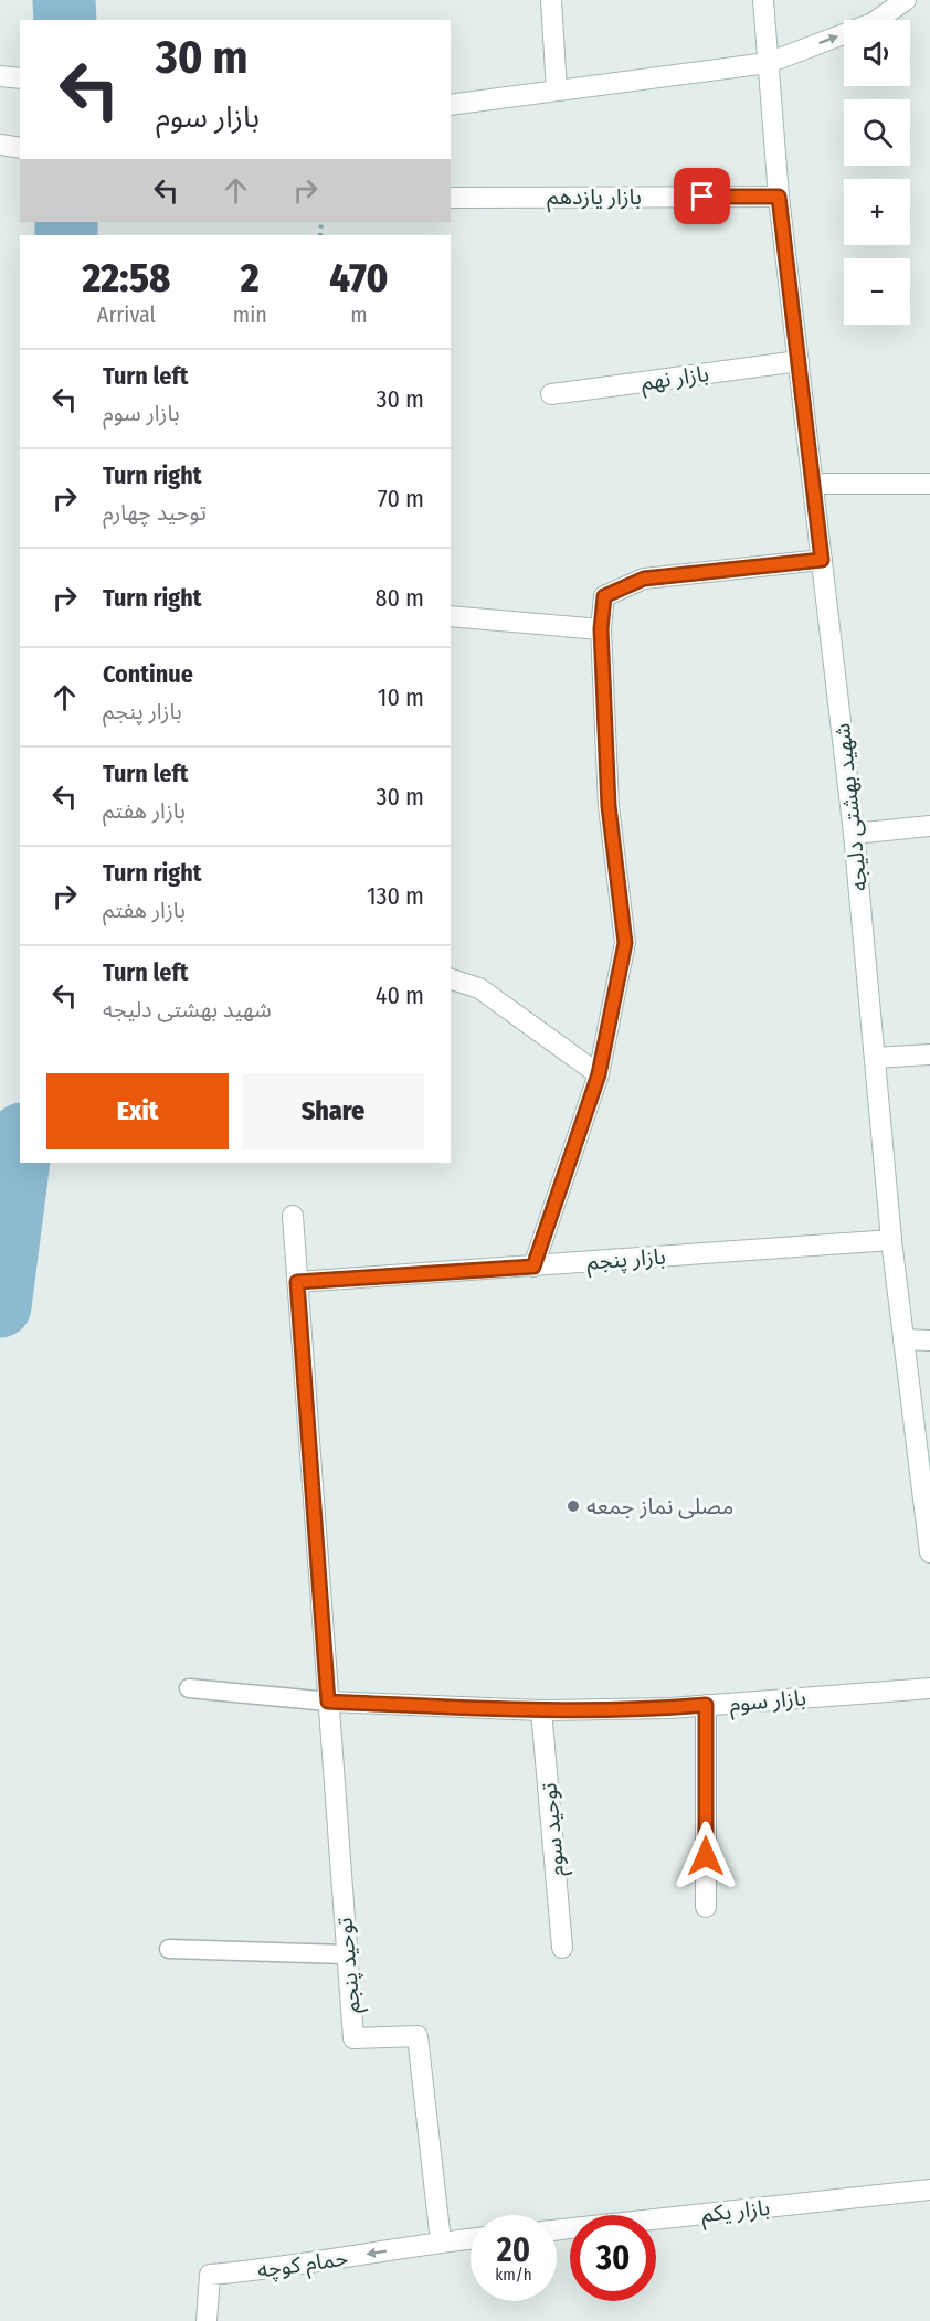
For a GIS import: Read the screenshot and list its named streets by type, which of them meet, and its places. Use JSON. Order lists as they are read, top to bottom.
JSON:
{
  "streets": {
    "street": [
      "بازار یازدهم",
      "بازار نهم",
      "شهید بهشتی دلیجه",
      "بازار پنجم",
      "بازار سوم",
      "توحید سوم",
      "توحید پنجم",
      "بازار یکم",
      "حمام کوچه"
    ]
  },
  "crossings": [
    ["بازار یازدهم", "شهید بهشتی دلیجه"],
    ["بازار نهم", "شهید بهشتی دلیجه"],
    ["شهید بهشتی دلیجه", "بازار پنجم"],
    ["بازار پنجم", "توحید پنجم"],
    ["بازار سوم", "توحید سوم"],
    ["بازار سوم", "توحید پنجم"],
    ["توحید پنجم", "حمام کوچه"]
  ],
  "one_way": ["حمام کوچه"],
  "places": ["مصلی نماز جمعه"],
  "page": {
    "map_buttons": ["+", "−"],
    "turn": ["30 m", "بازار سوم"],
    "eta": [
      "22:58",
      "Arrival",
      "2",
      "min",
      "470",
      "m"
    ],
    "list": [
      {
        "name": "Turn left",
        "note": "بازار سوم",
        "value": "30 m"
      },
      {
        "name": "Turn right",
        "note": "توحید چهارم",
        "value": "70 m"
      },
      {
        "name": "Turn right",
        "value": "80 m"
      },
      {
        "name": "Continue",
        "note": "بازار پنجم",
        "value": "10 m"
      },
      {
        "name": "Turn left",
        "note": "بازار هفتم",
        "value": "30 m"
      },
      {
        "name": "Turn right",
        "note": "بازار هفتم",
        "value": "130 m"
      },
      {
        "name": "Turn left",
        "note": "شهید بهشتی دلیجه",
        "value": "40 m"
      }
    ],
    "buttons": ["Exit", "Share"],
    "speed": "20 km/h",
    "limit": "30"
  }
}
